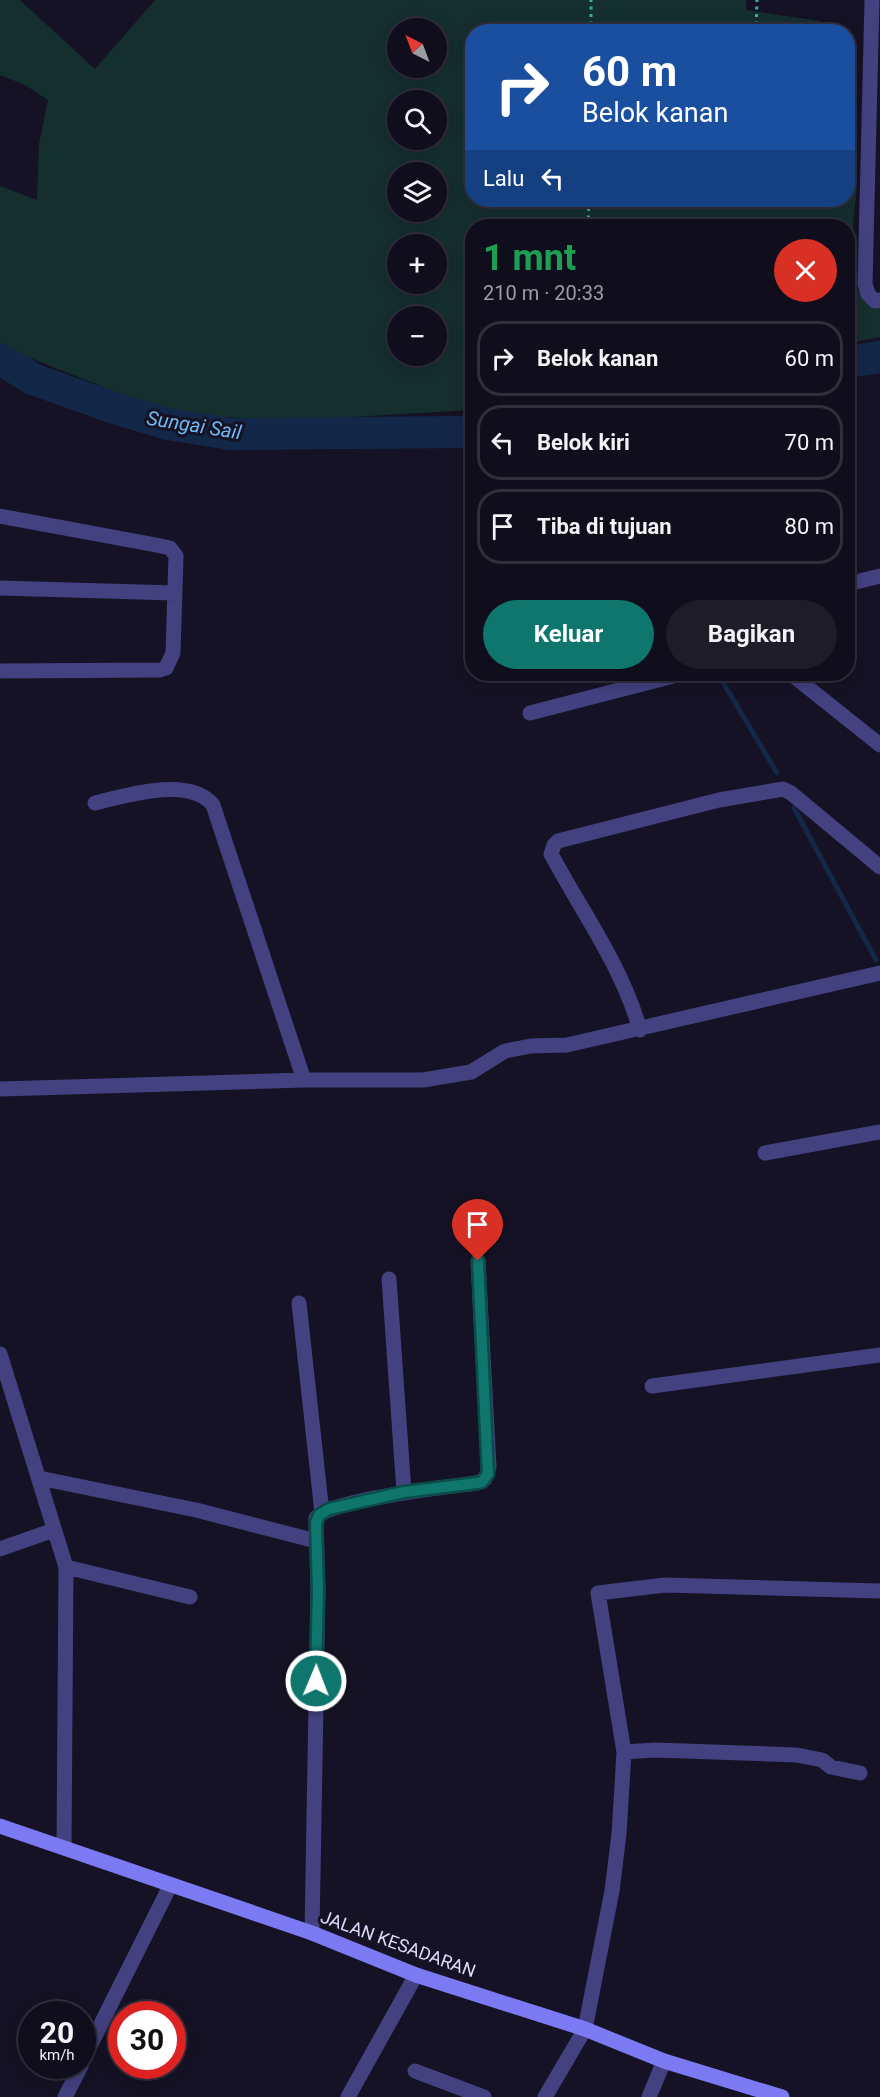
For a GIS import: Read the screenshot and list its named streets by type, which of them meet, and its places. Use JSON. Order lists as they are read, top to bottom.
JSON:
{
  "streets": {
    "street": ["JALAN KESADARAN"]
  },
  "water": ["Sungai Sail"],
  "north": "top left",
  "page": {
    "map_buttons": ["+", "−"],
    "turn": ["60 m", "Belok kanan"],
    "then": "Lalu",
    "heading": ["1 mnt", "210 m · 20:33"],
    "list": [
      {
        "name": "Belok kanan",
        "value": "60 m"
      },
      {
        "name": "Belok kiri",
        "value": "70 m"
      },
      {
        "name": "Tiba di tujuan",
        "value": "80 m"
      }
    ],
    "buttons": ["Keluar", "Bagikan"],
    "speed": "20 km/h",
    "limit": "30"
  }
}
